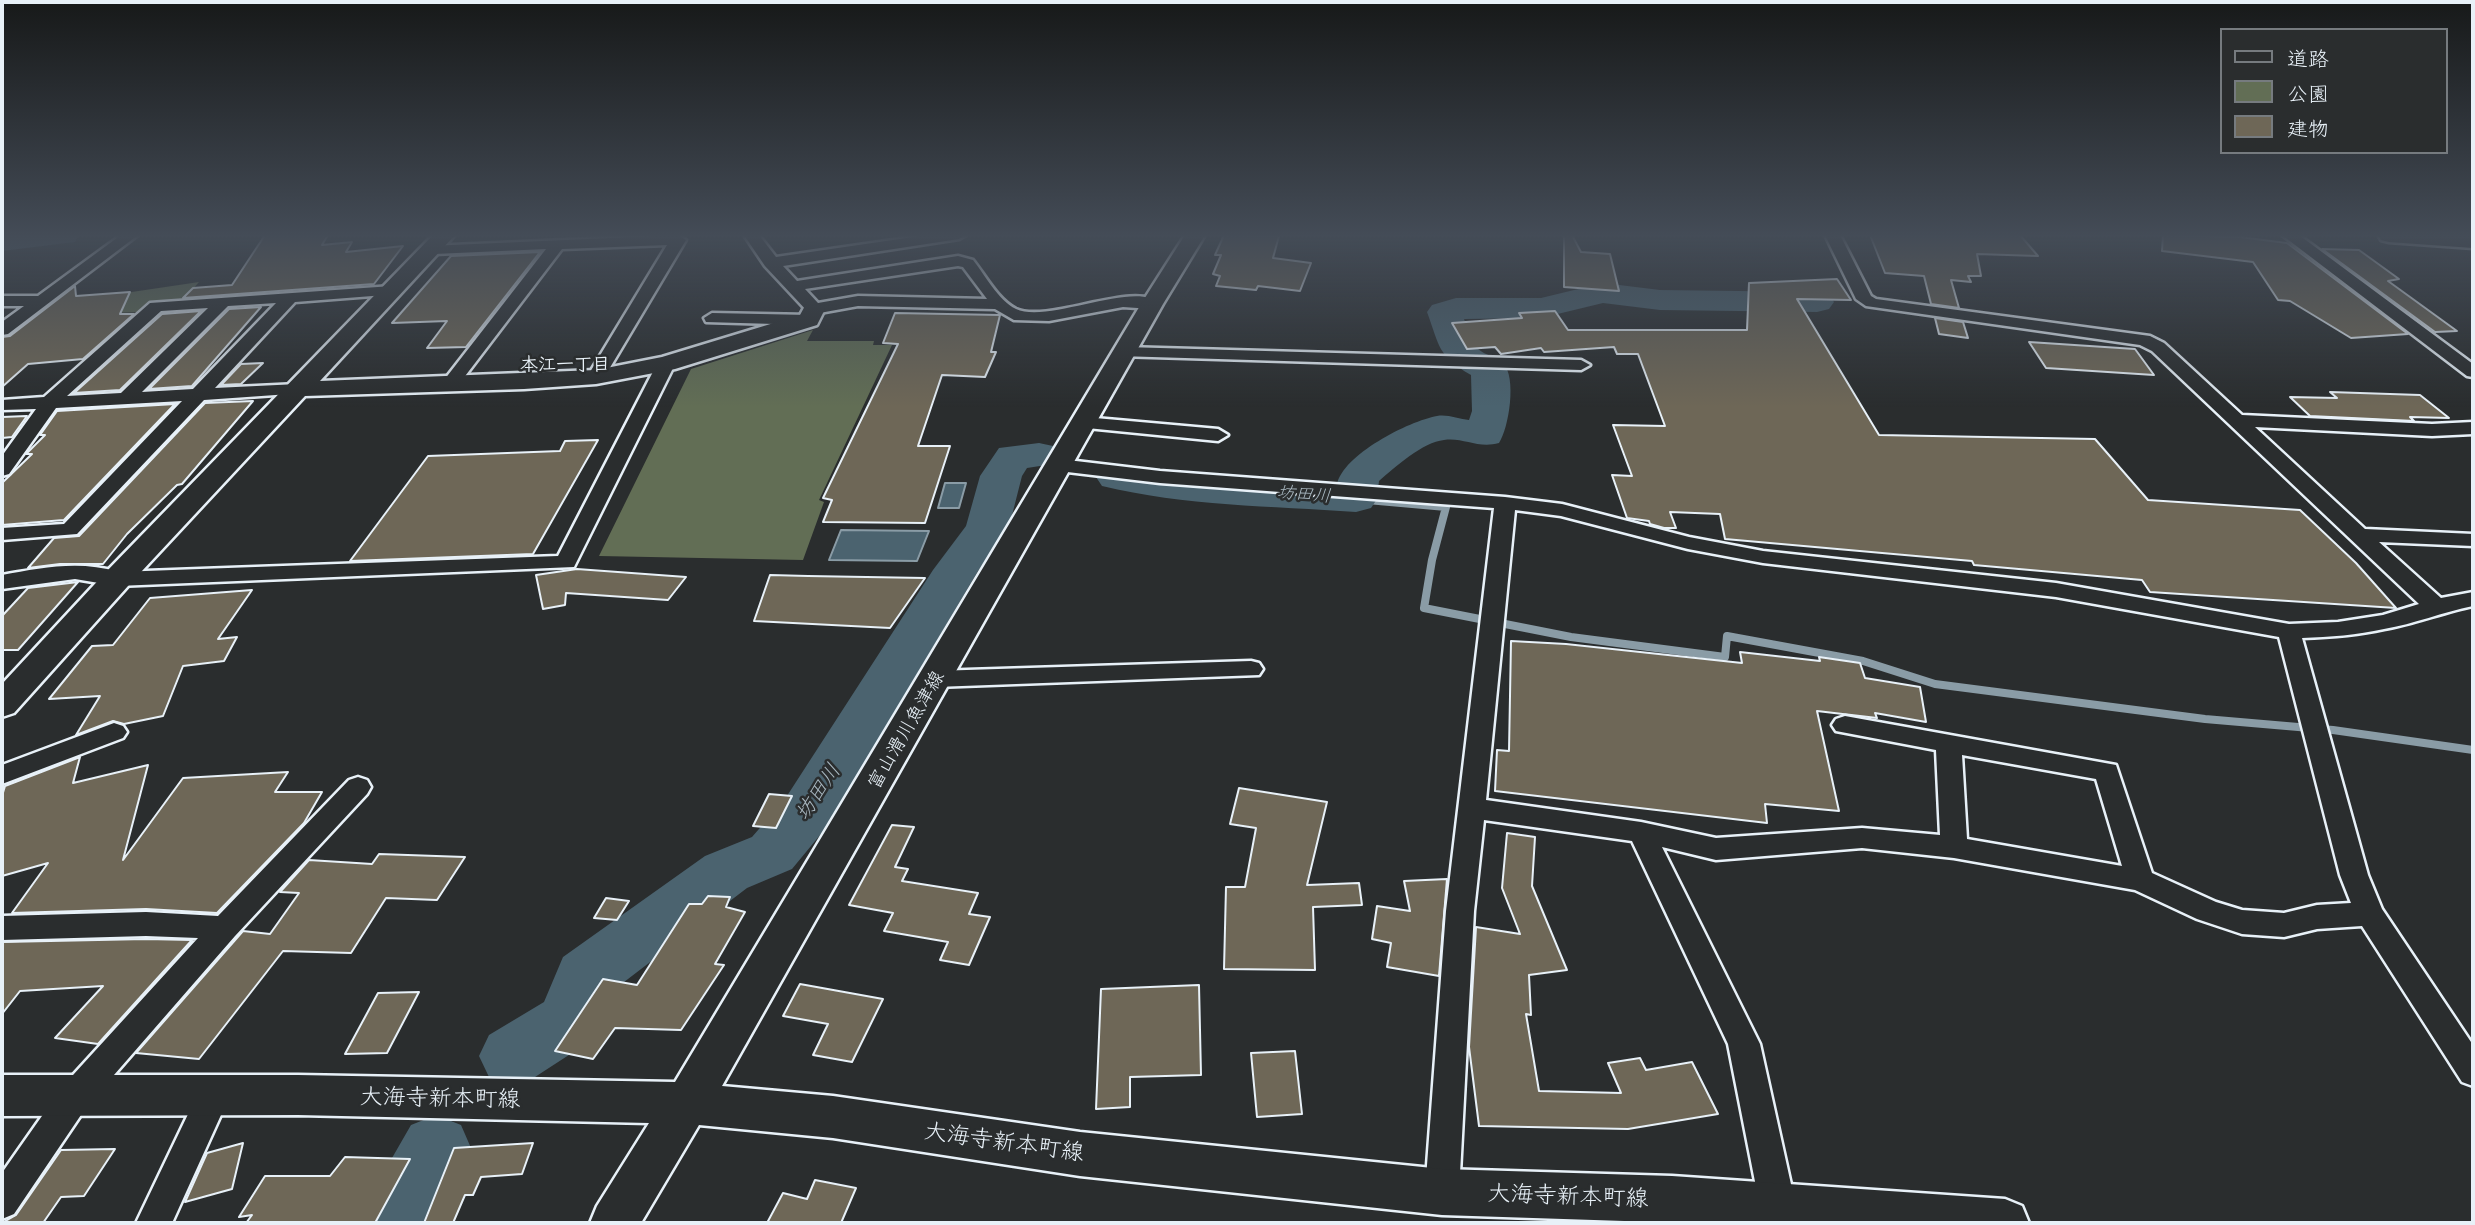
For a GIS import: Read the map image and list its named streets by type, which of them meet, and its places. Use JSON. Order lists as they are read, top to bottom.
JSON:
{
  "streets": {
    "main road": ["富山滑川魚津線", "大海寺新本町線"]
  },
  "crossings": [
    ["富山滑川魚津線", "大海寺新本町線"]
  ],
  "districts": ["本江一丁目"],
  "water": ["坊田川"],
  "legend": ["道路", "公園", "建物"]
}
